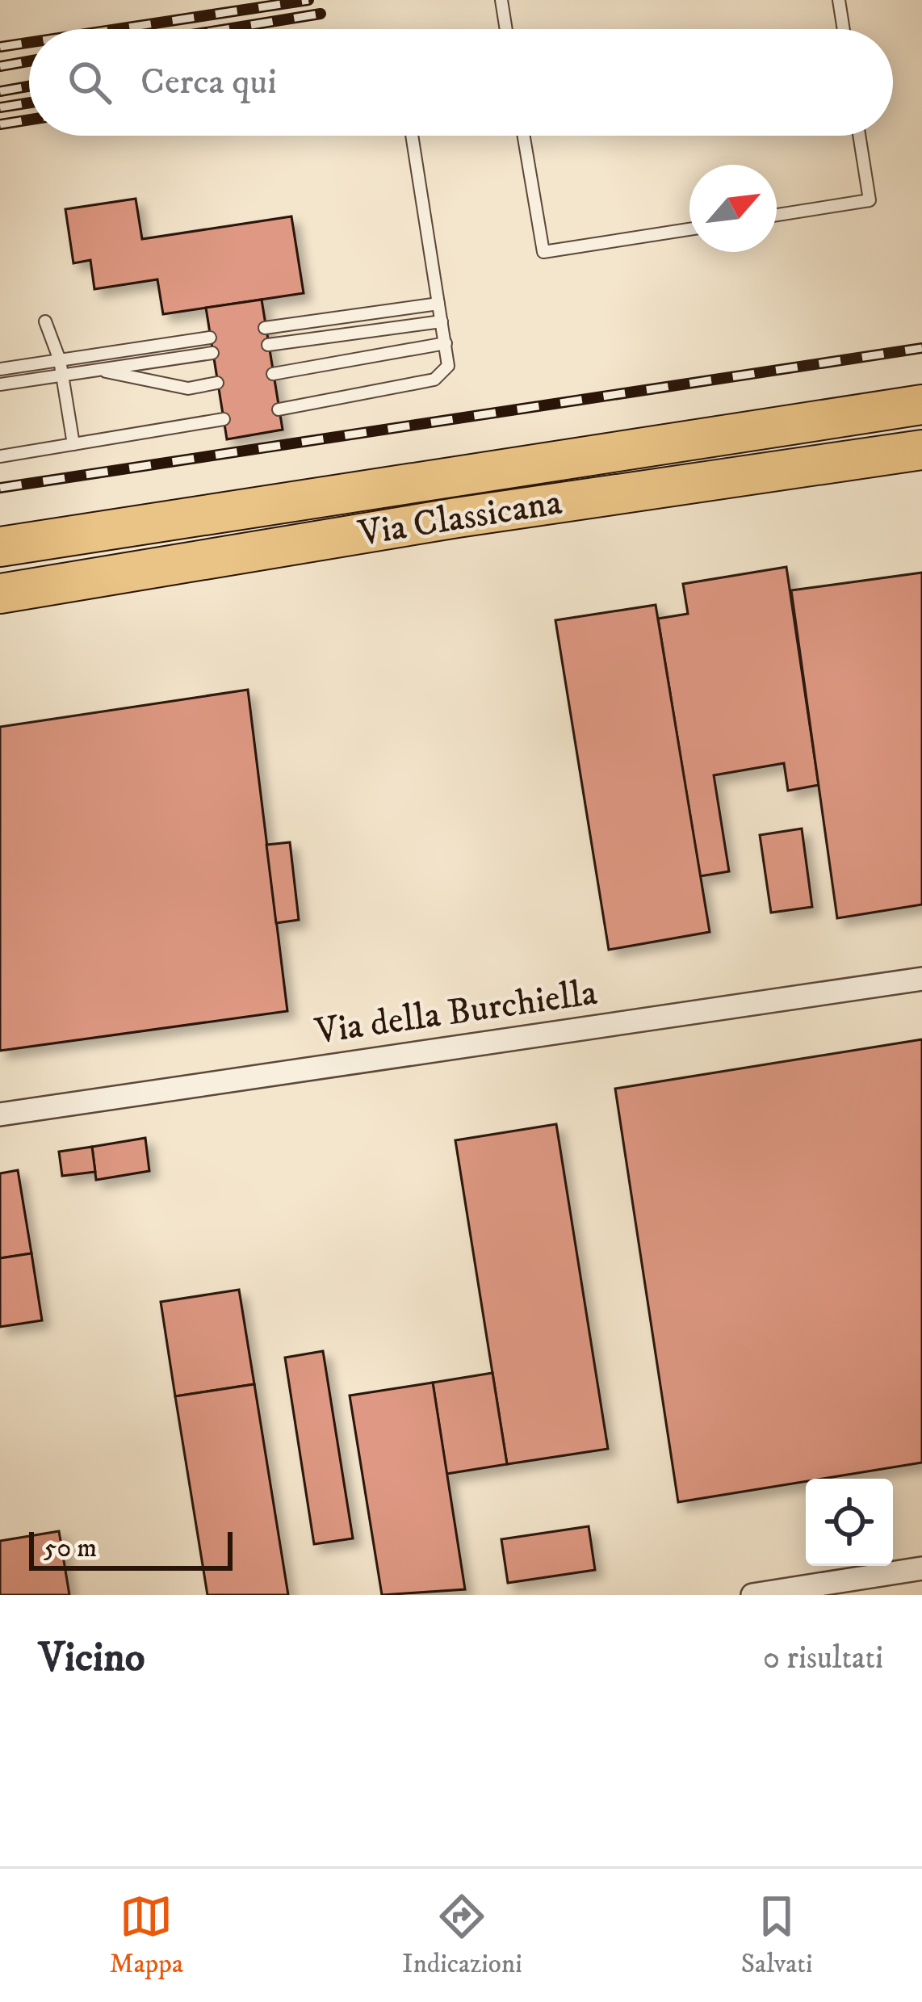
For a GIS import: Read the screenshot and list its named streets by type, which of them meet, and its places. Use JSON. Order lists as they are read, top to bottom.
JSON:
{
  "streets": {
    "highway": ["Via Classicana"],
    "street": ["Via della Burchiella"]
  },
  "scale_bar": "50 m",
  "north": "top right",
  "page": {
    "search": "Cerca qui",
    "scale": "50 m",
    "heading": ["Vicino", "0 risultati"],
    "nav": ["Mappa", "Indicazioni", "Salvati"]
  }
}
